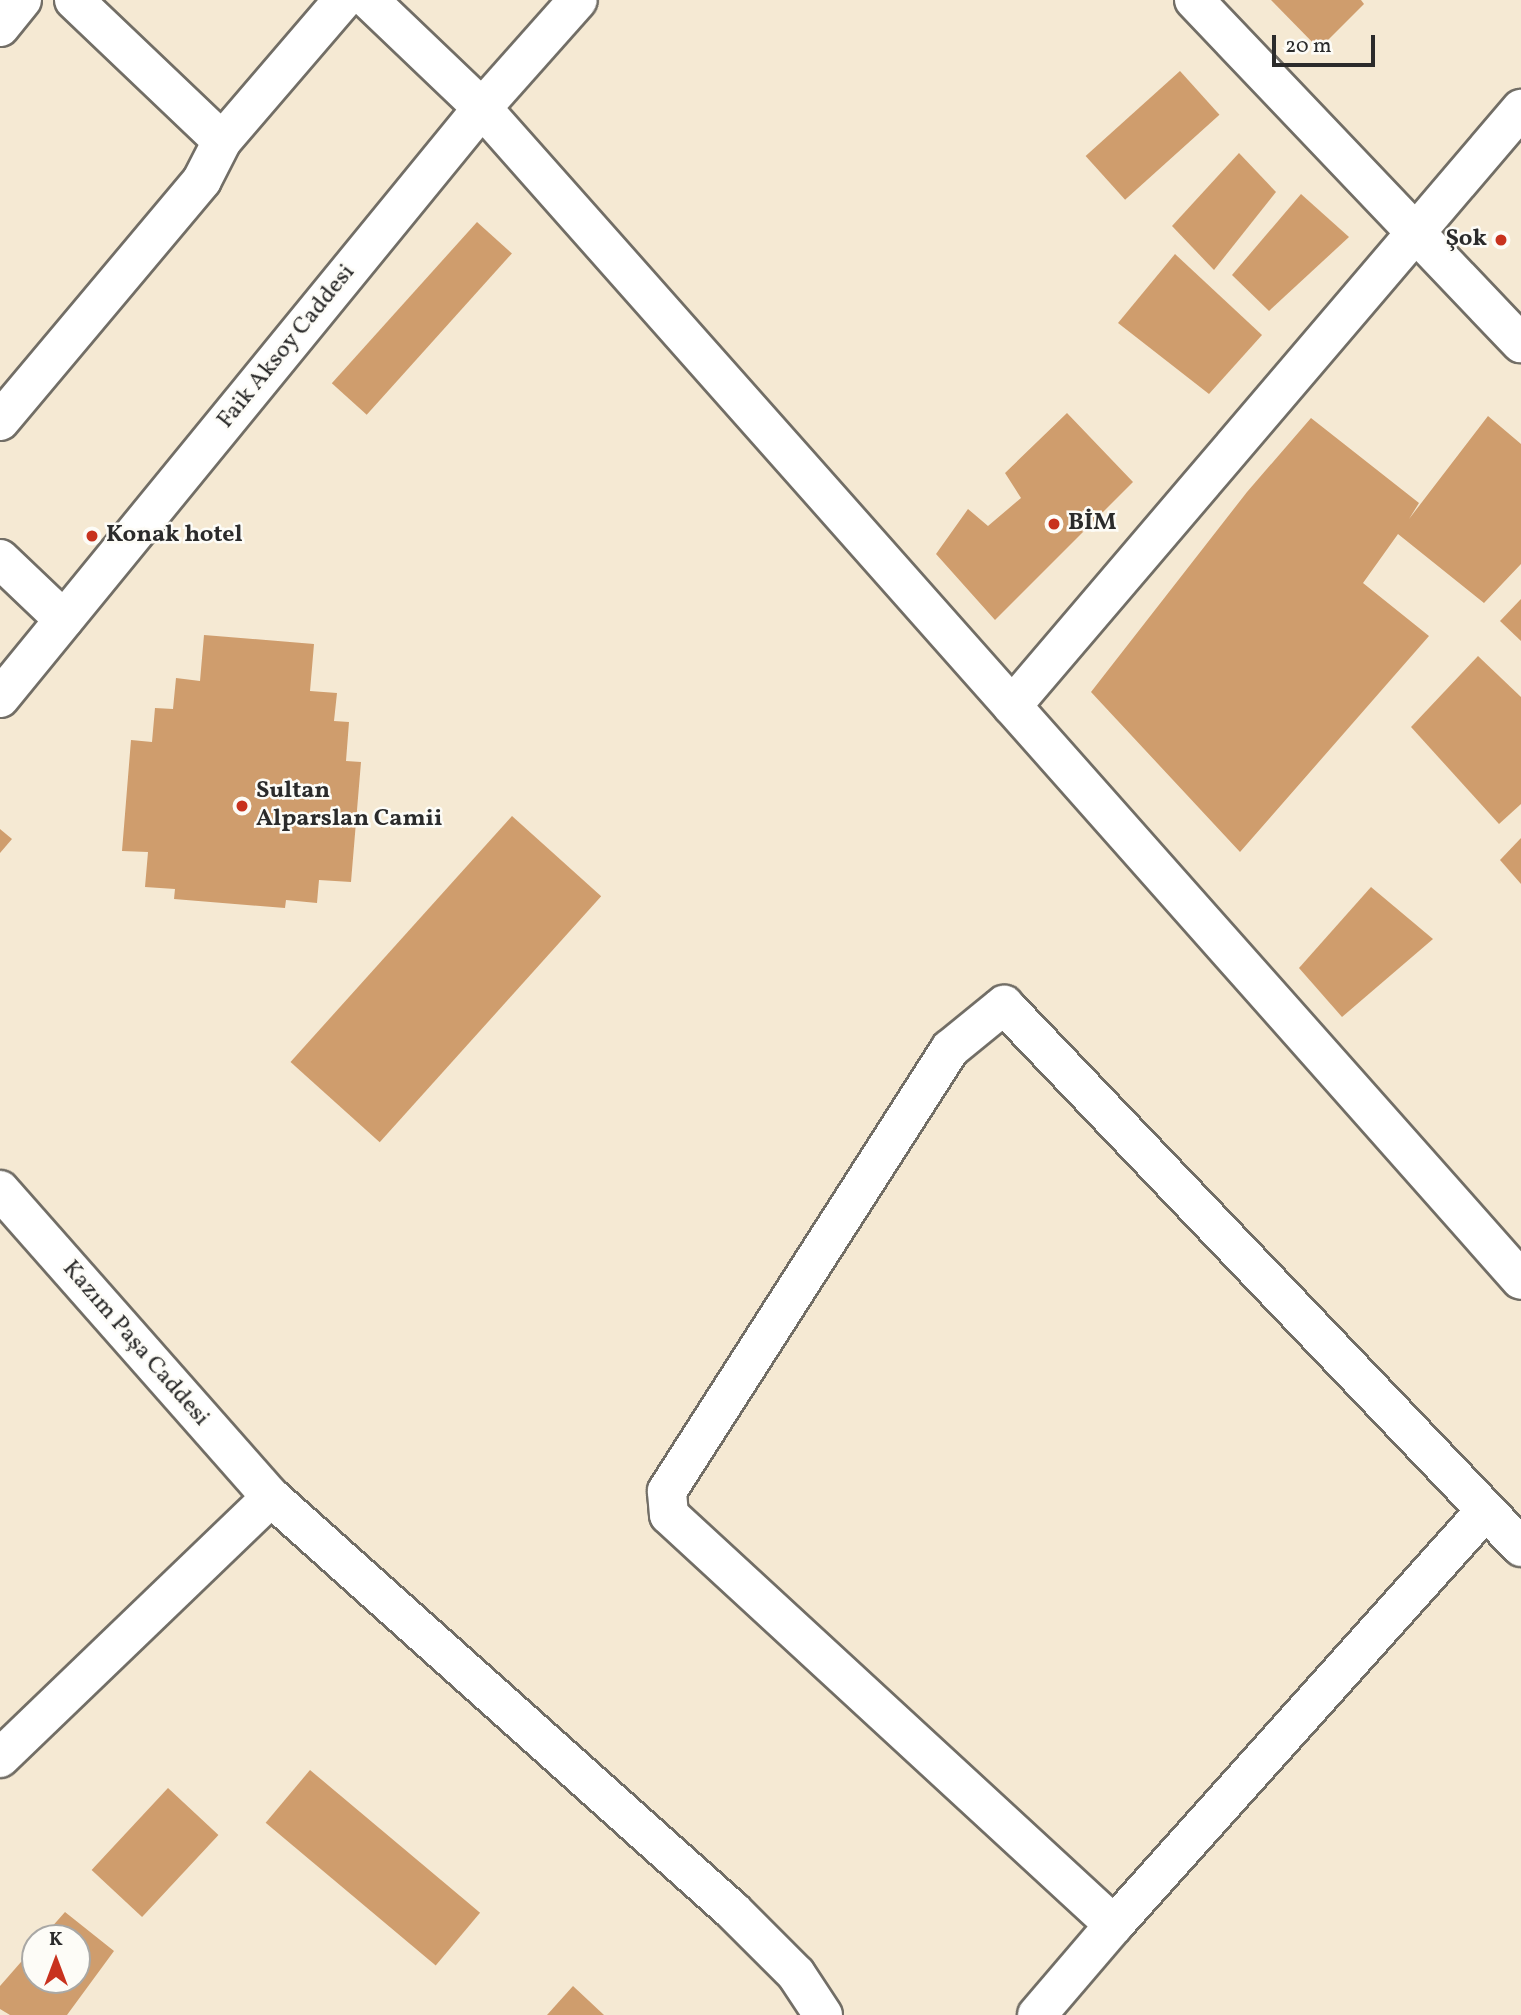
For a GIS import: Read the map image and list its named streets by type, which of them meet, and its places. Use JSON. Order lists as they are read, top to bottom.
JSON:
{
  "streets": {
    "street": ["Faik Aksoy Caddesi", "Kazım Paşa Caddesi"]
  },
  "places": [
    "Şok",
    "BİM",
    "Konak hotel",
    "Sultan Alparslan Camii"
  ],
  "scale_bar": "20 m",
  "north": "top"
}
